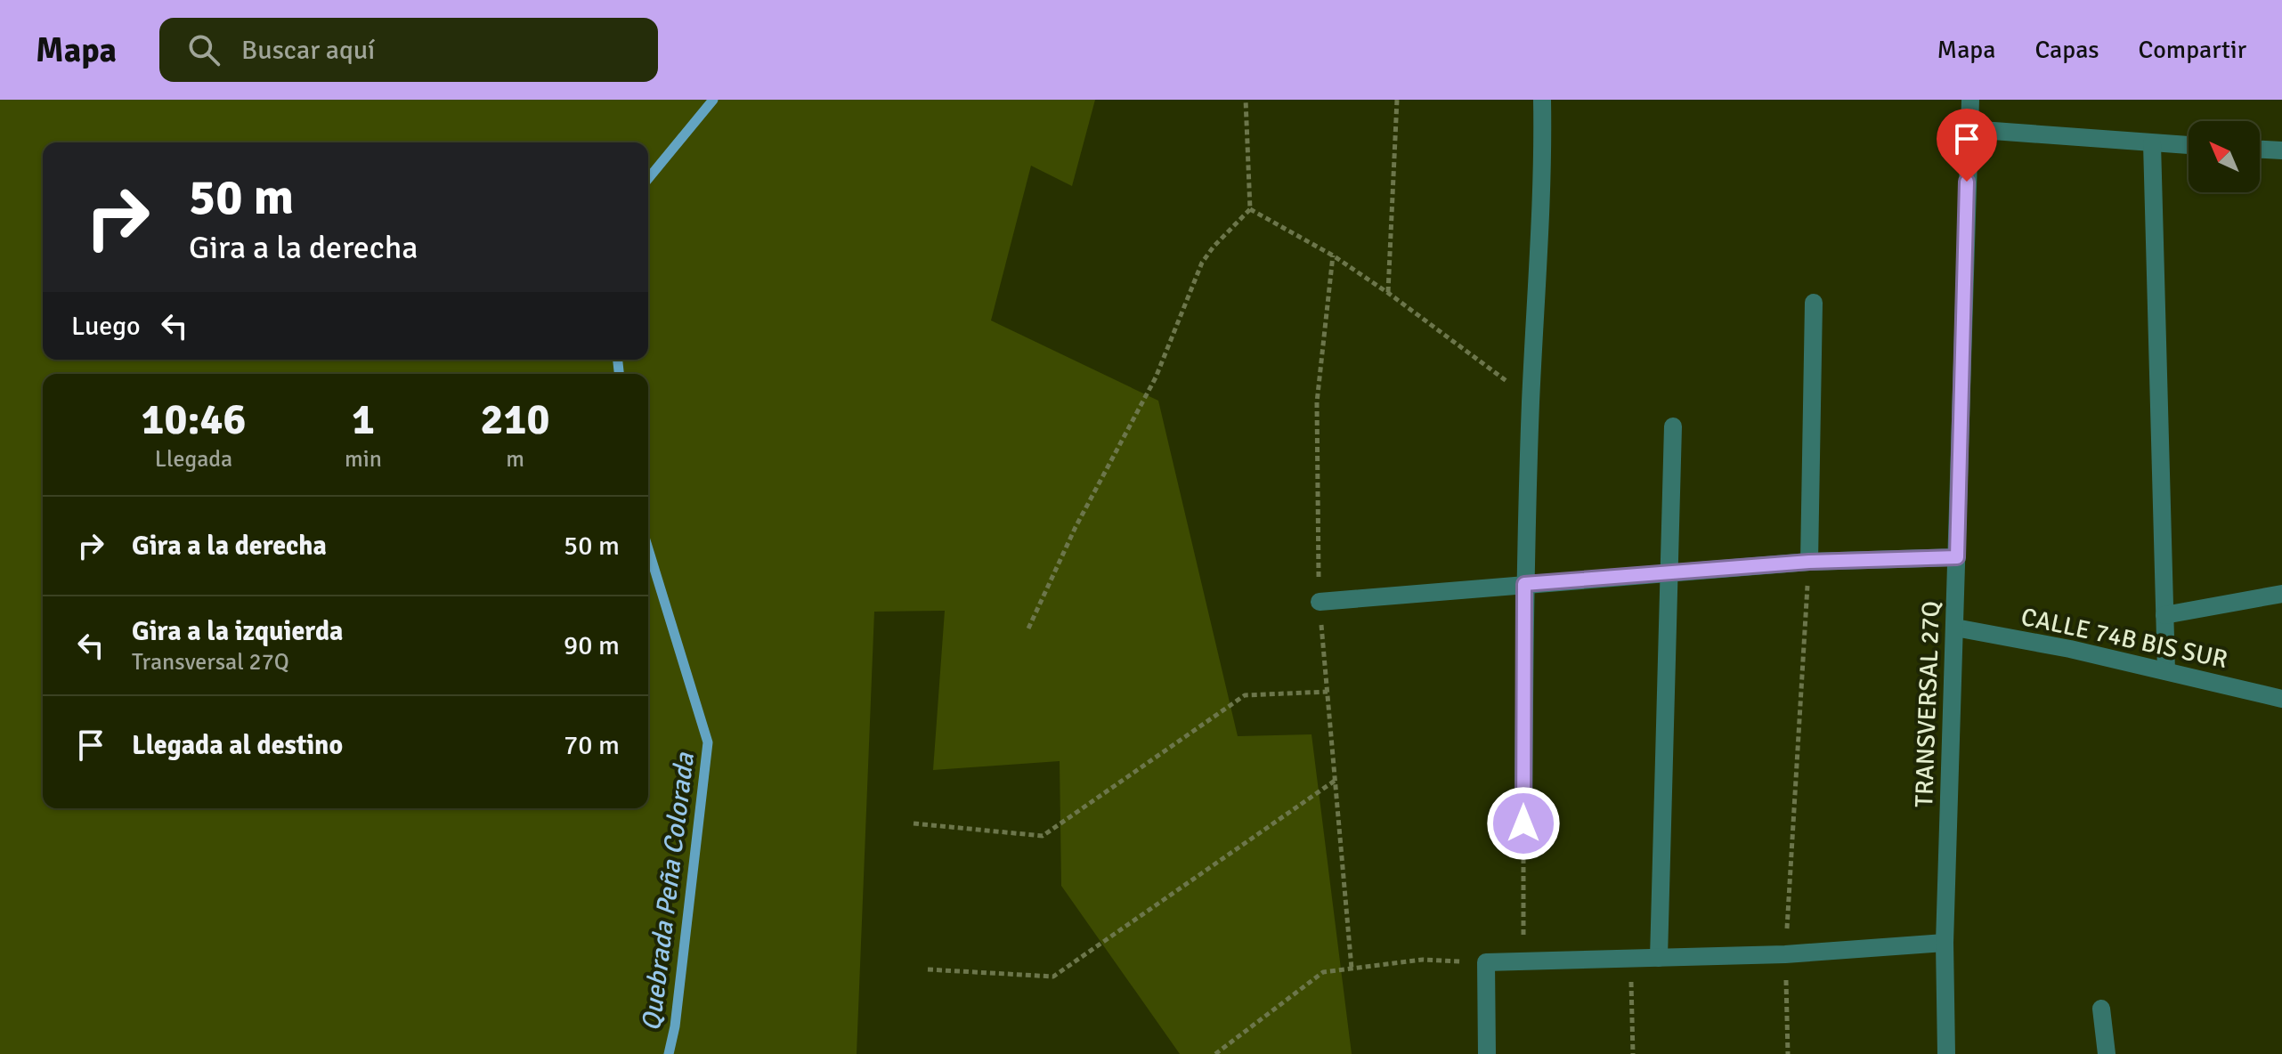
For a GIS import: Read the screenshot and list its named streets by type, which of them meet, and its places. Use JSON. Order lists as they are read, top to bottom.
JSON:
{
  "streets": {
    "street": ["CALLE 74B BIS SUR", "TRANSVERSAL 27Q"]
  },
  "crossings": [
    ["CALLE 74B BIS SUR", "TRANSVERSAL 27Q"]
  ],
  "water": ["Quebrada Peña Colorada"],
  "north": "top left",
  "page": {
    "header": "Mapa",
    "search": "Buscar aquí",
    "nav": ["Mapa", "Capas", "Compartir"],
    "turn": ["50 m", "Gira a la derecha"],
    "then": "Luego",
    "eta": [
      "10:46",
      "Llegada",
      "1",
      "min",
      "210",
      "m"
    ],
    "list": [
      {
        "name": "Gira a la derecha",
        "value": "50 m"
      },
      {
        "name": "Gira a la izquierda",
        "note": "Transversal 27Q",
        "value": "90 m"
      },
      {
        "name": "Llegada al destino",
        "value": "70 m"
      }
    ]
  }
}
